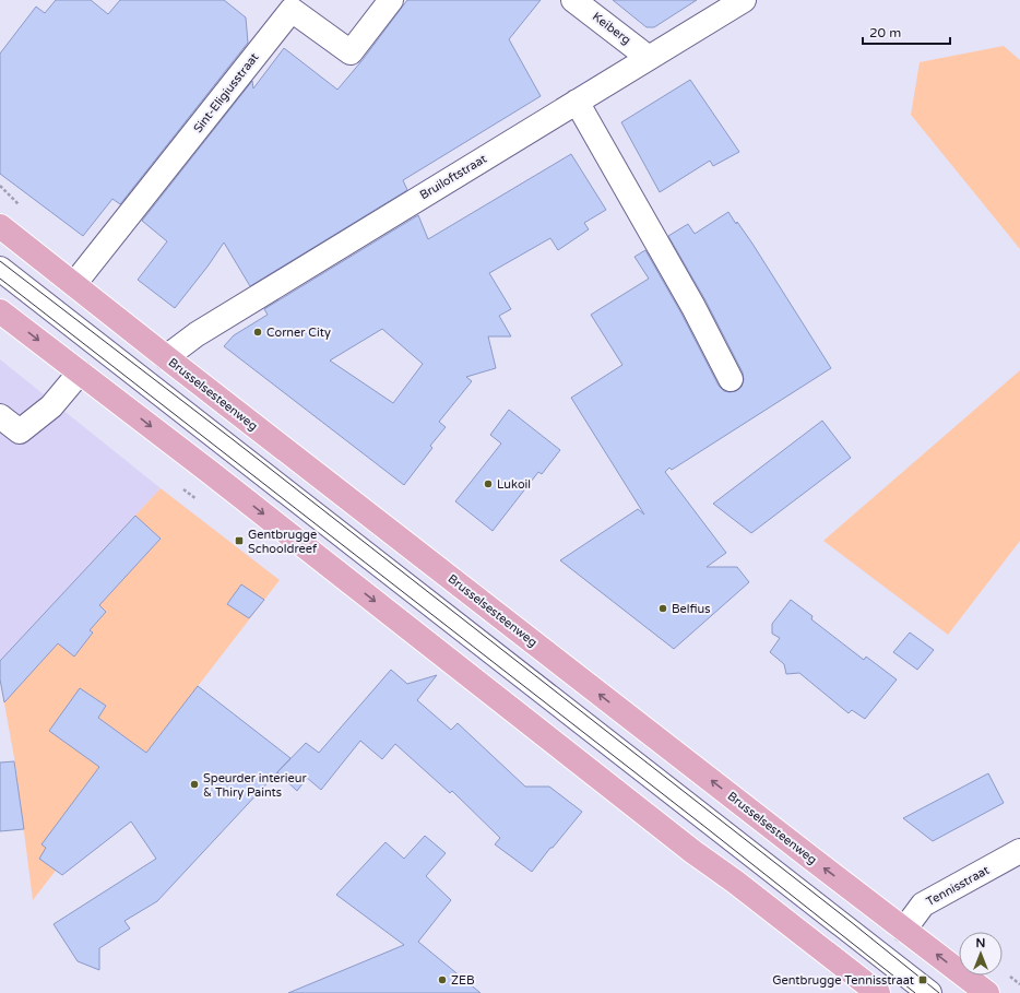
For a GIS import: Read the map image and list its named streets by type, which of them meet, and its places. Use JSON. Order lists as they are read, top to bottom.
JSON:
{
  "streets": {
    "main road": ["Brusselsesteenweg"],
    "street": [
      "Keiberg",
      "Sint-Eligiusstraat",
      "Bruiloftstraat",
      "Tennisstraat"
    ]
  },
  "crossings": [
    ["Keiberg", "Bruiloftstraat"],
    ["Sint-Eligiusstraat", "Brusselsesteenweg"],
    ["Bruiloftstraat", "Brusselsesteenweg"],
    ["Brusselsesteenweg", "Tennisstraat"]
  ],
  "places": {
    "other": [
      "Corner City",
      "Lukoil",
      "Belfius",
      "Speurder interieur & Thiry Paints",
      "ZEB"
    ],
    "transit": ["Gentbrugge Schooldreef", "Gentbrugge Tennisstraat"]
  },
  "scale_bar": "20 m",
  "north": "top"
}
